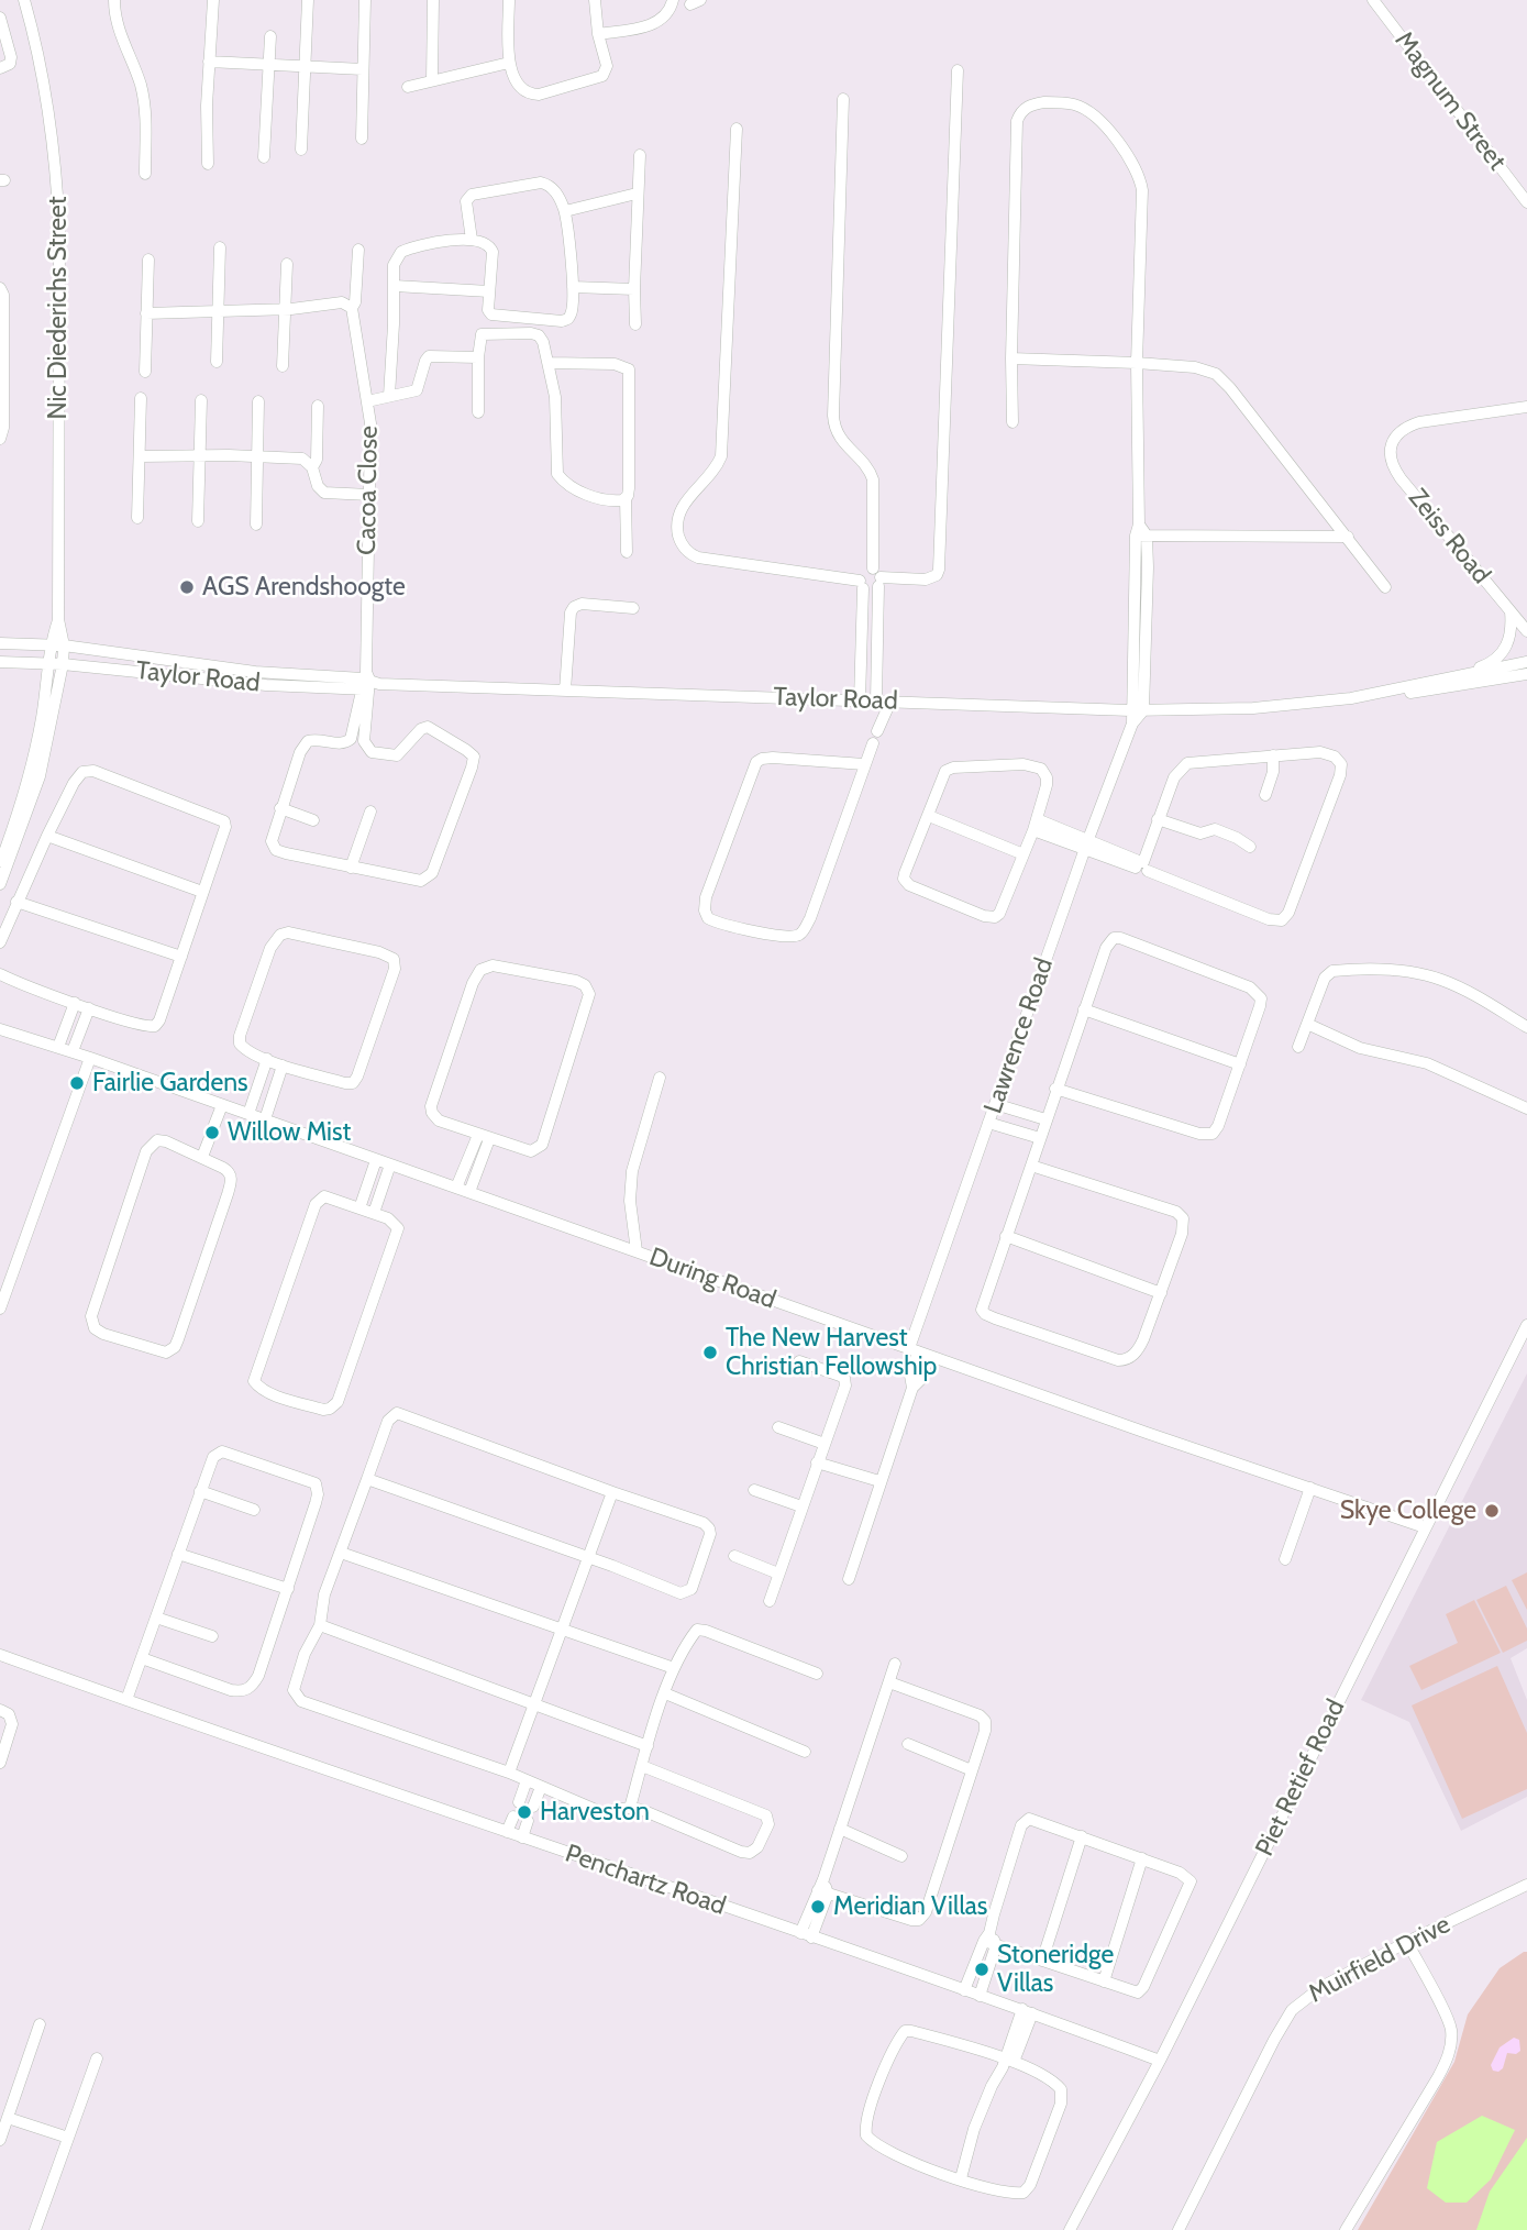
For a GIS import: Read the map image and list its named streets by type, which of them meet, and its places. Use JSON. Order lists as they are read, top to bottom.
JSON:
{
  "streets": {
    "street": [
      "Magnum Street",
      "Nic Diederichs Street",
      "Cacoa Close",
      "Zeiss Road",
      "Taylor Road",
      "Lawrence Road",
      "During Road",
      "Piet Retief Road",
      "Penchartz Road",
      "Muirfield Drive"
    ]
  },
  "crossings": [
    ["Nic Diederichs Street", "Taylor Road"],
    ["Cacoa Close", "Taylor Road"],
    ["Taylor Road", "Lawrence Road"],
    ["Lawrence Road", "During Road"],
    ["During Road", "Piet Retief Road"],
    ["Piet Retief Road", "Penchartz Road"]
  ],
  "places": [
    "AGS Arendshoogte",
    "Fairlie Gardens",
    "Willow Mist",
    "The New Harvest Christian Fellowship",
    "Skye College",
    "Harveston",
    "Meridian Villas",
    "Stoneridge Villas"
  ]
}
